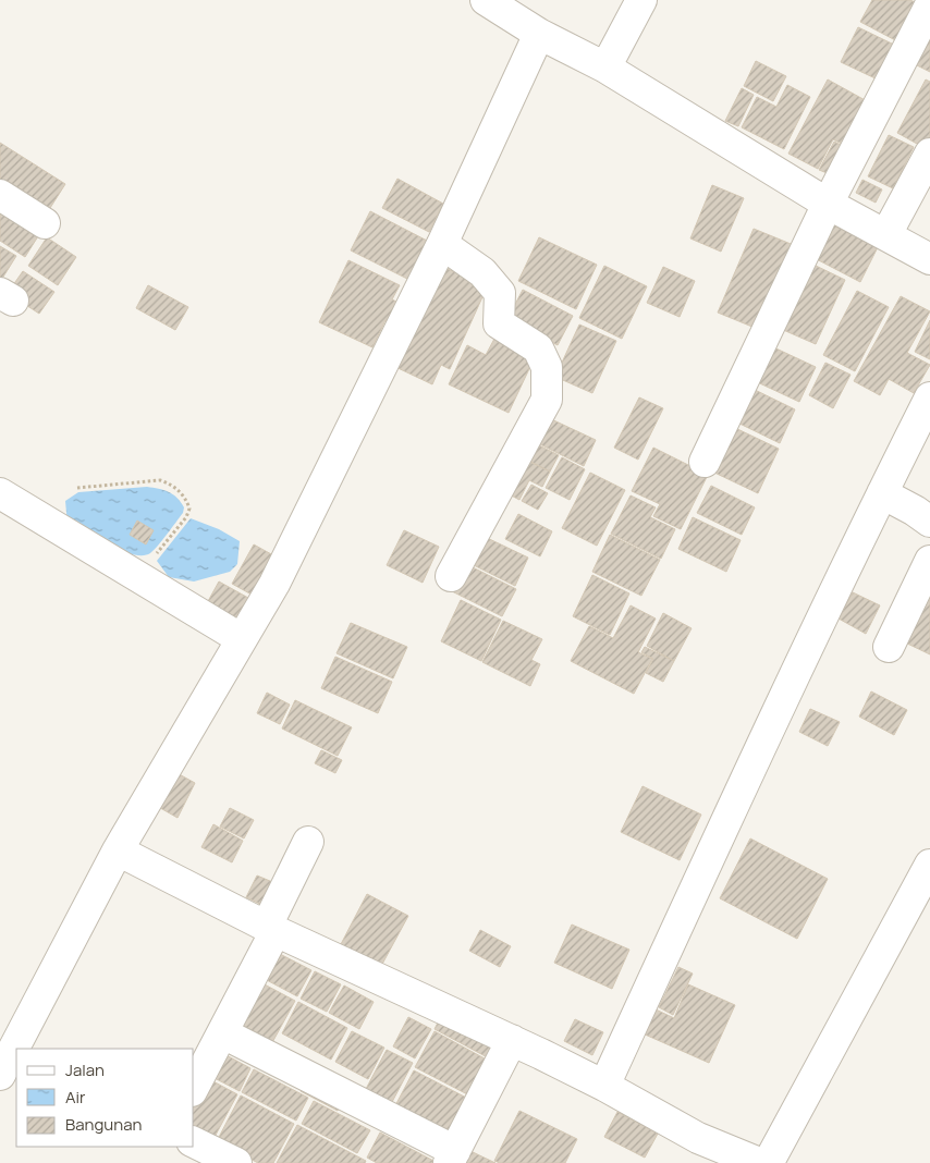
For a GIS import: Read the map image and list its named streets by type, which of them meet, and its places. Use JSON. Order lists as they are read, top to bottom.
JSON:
{
  "legend": ["Jalan", "Air", "Bangunan"]
}
